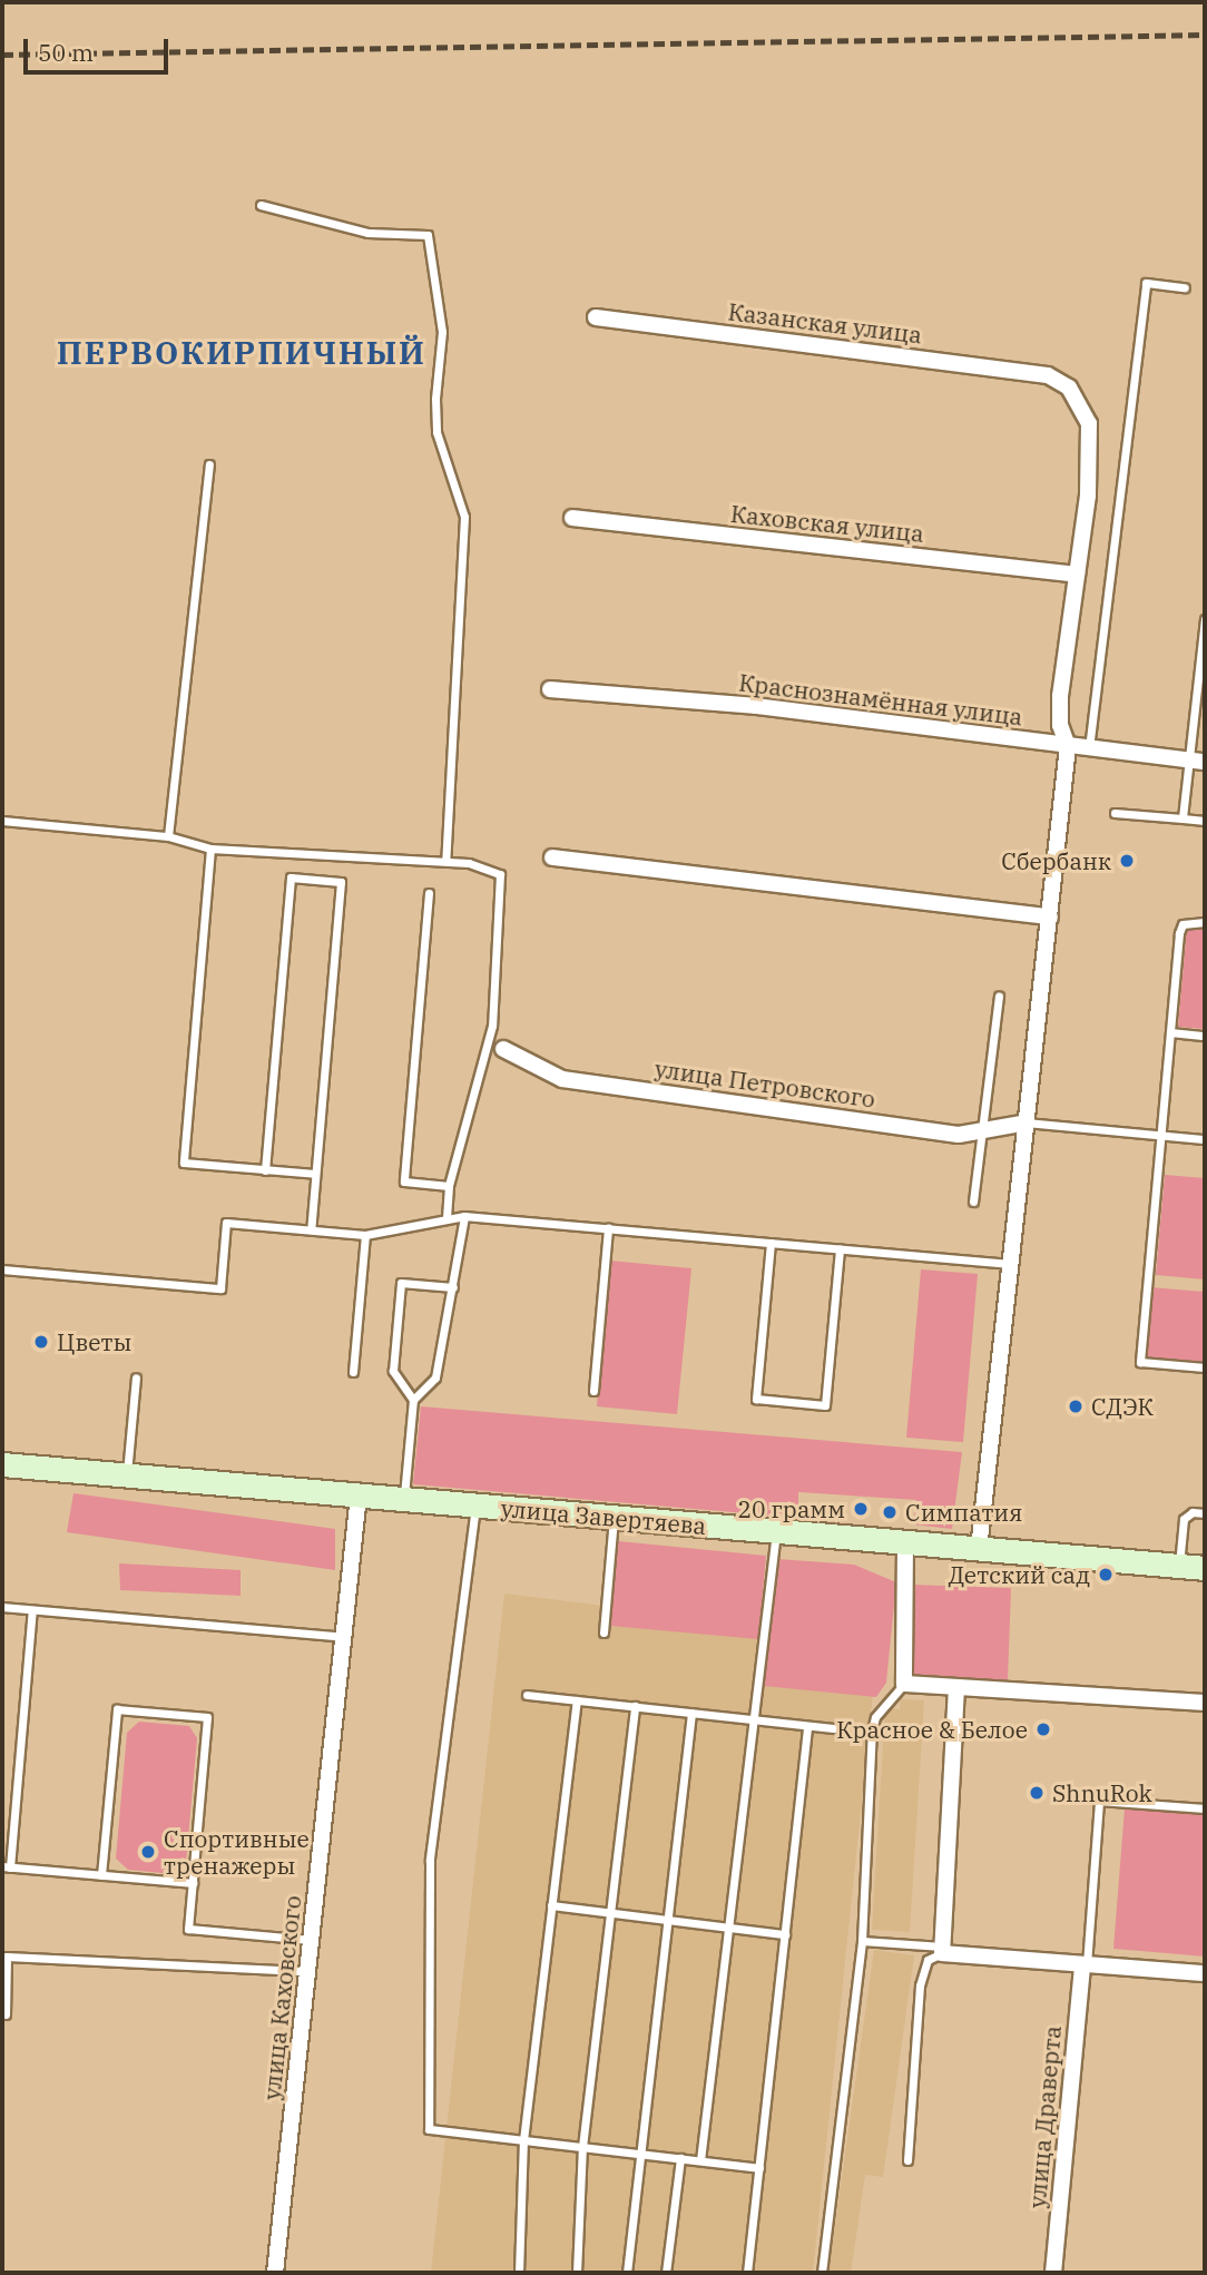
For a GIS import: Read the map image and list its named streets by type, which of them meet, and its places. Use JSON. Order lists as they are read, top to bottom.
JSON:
{
  "streets": {
    "main road": ["улица Завертяева"],
    "street": [
      "Казанская улица",
      "Каховская улица",
      "Краснознамённая улица",
      "улица Петровского",
      "улица Каховского",
      "улица Драверта"
    ]
  },
  "crossings": [
    ["Казанская улица", "Каховская улица"],
    ["улица Завертяева", "улица Каховского"]
  ],
  "districts": ["ПЕРВОКИРПИЧНЫЙ"],
  "places": [
    "Сбербанк",
    "Цветы",
    "СДЭК",
    "20 грамм",
    "Симпатия",
    "Детский сад",
    "Красное & Белое",
    "ShnuRok",
    "Спортивные тренажеры"
  ],
  "scale_bar": "50 m"
}
